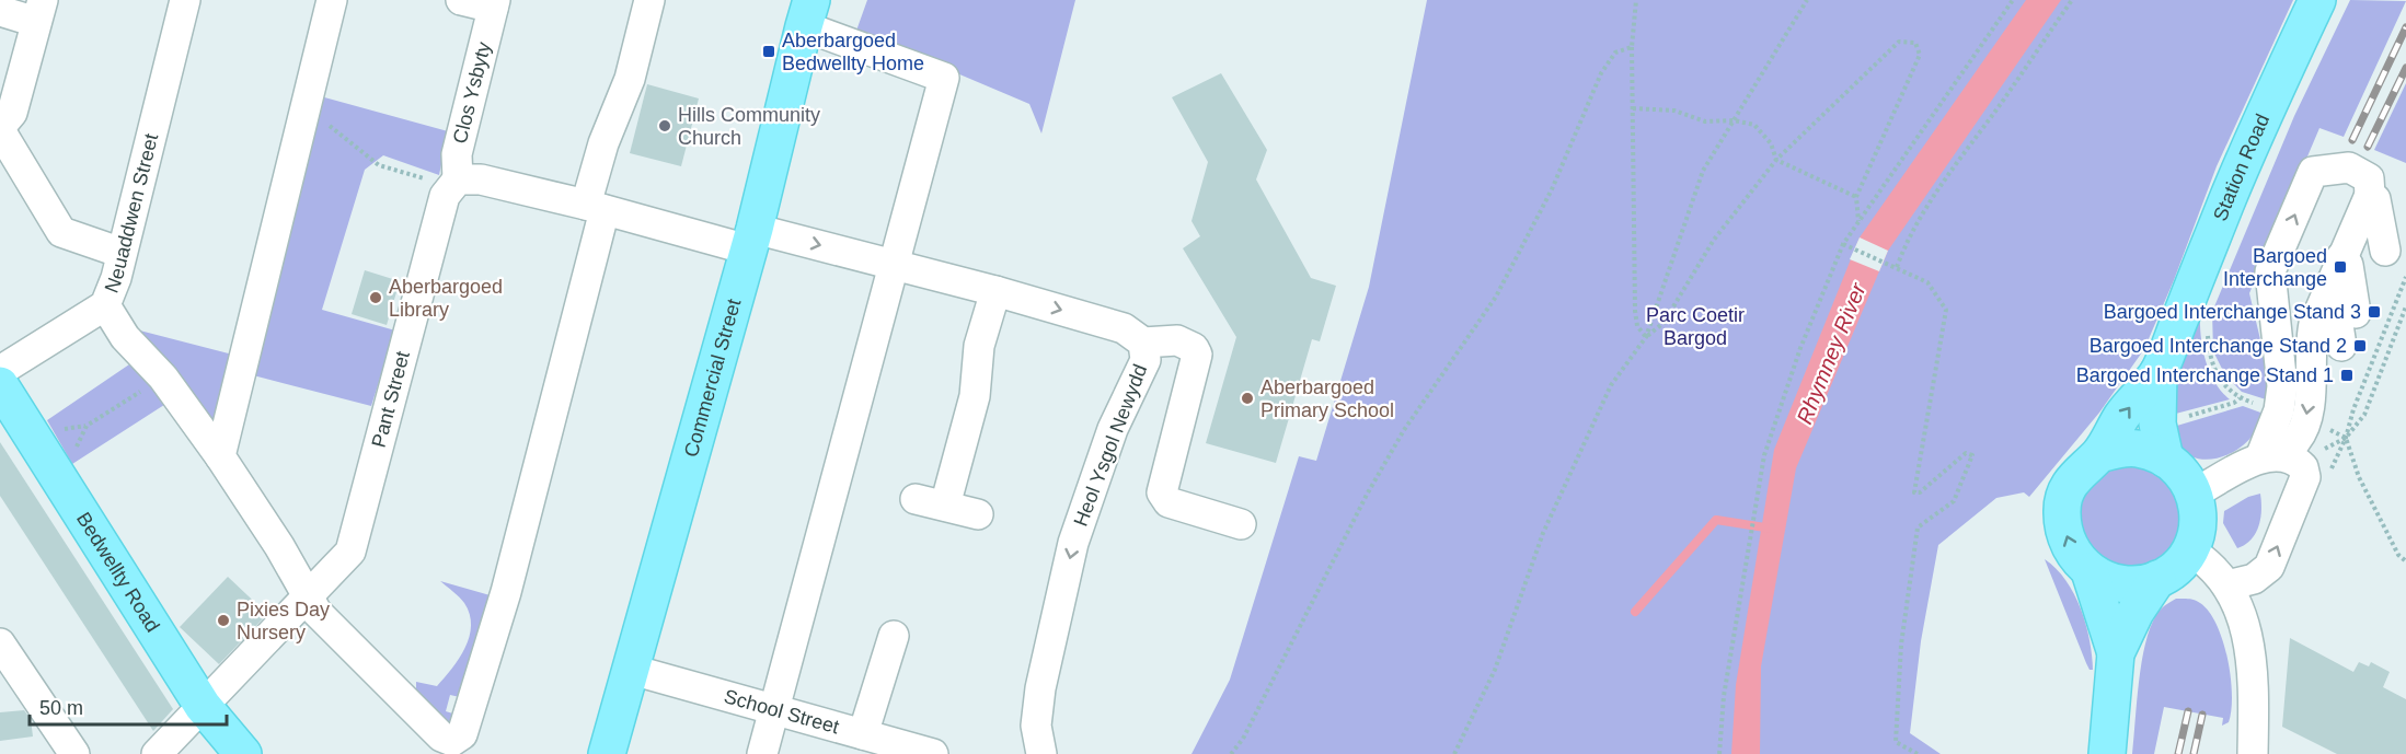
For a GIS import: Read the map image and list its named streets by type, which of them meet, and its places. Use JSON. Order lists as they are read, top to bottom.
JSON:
{
  "streets": {
    "main road": ["Station Road", "Commercial Street", "Bedwellty Road"],
    "street": [
      "Clos Ysbyty",
      "Neuaddwen Street",
      "Pant Street",
      "Heol Ysgol Newydd",
      "School Street"
    ]
  },
  "crossings": [
    ["Clos Ysbyty", "Pant Street"],
    ["Commercial Street", "Heol Ysgol Newydd"],
    ["Commercial Street", "School Street"],
    ["Pant Street", "Bedwellty Road"]
  ],
  "water": ["Rhymney River"],
  "parks": ["Parc Coetir Bargod"],
  "places": {
    "transit": [
      "Aberbargoed Bedwellty Home",
      "Bargoed Interchange",
      "Bargoed Interchange Stand 3",
      "Bargoed Interchange Stand 2",
      "Bargoed Interchange Stand 1"
    ],
    "other": [
      "Hills Community Church",
      "Aberbargoed Library",
      "Aberbargoed Primary School",
      "Pixies Day Nursery"
    ]
  },
  "scale_bar": "50 m"
}
